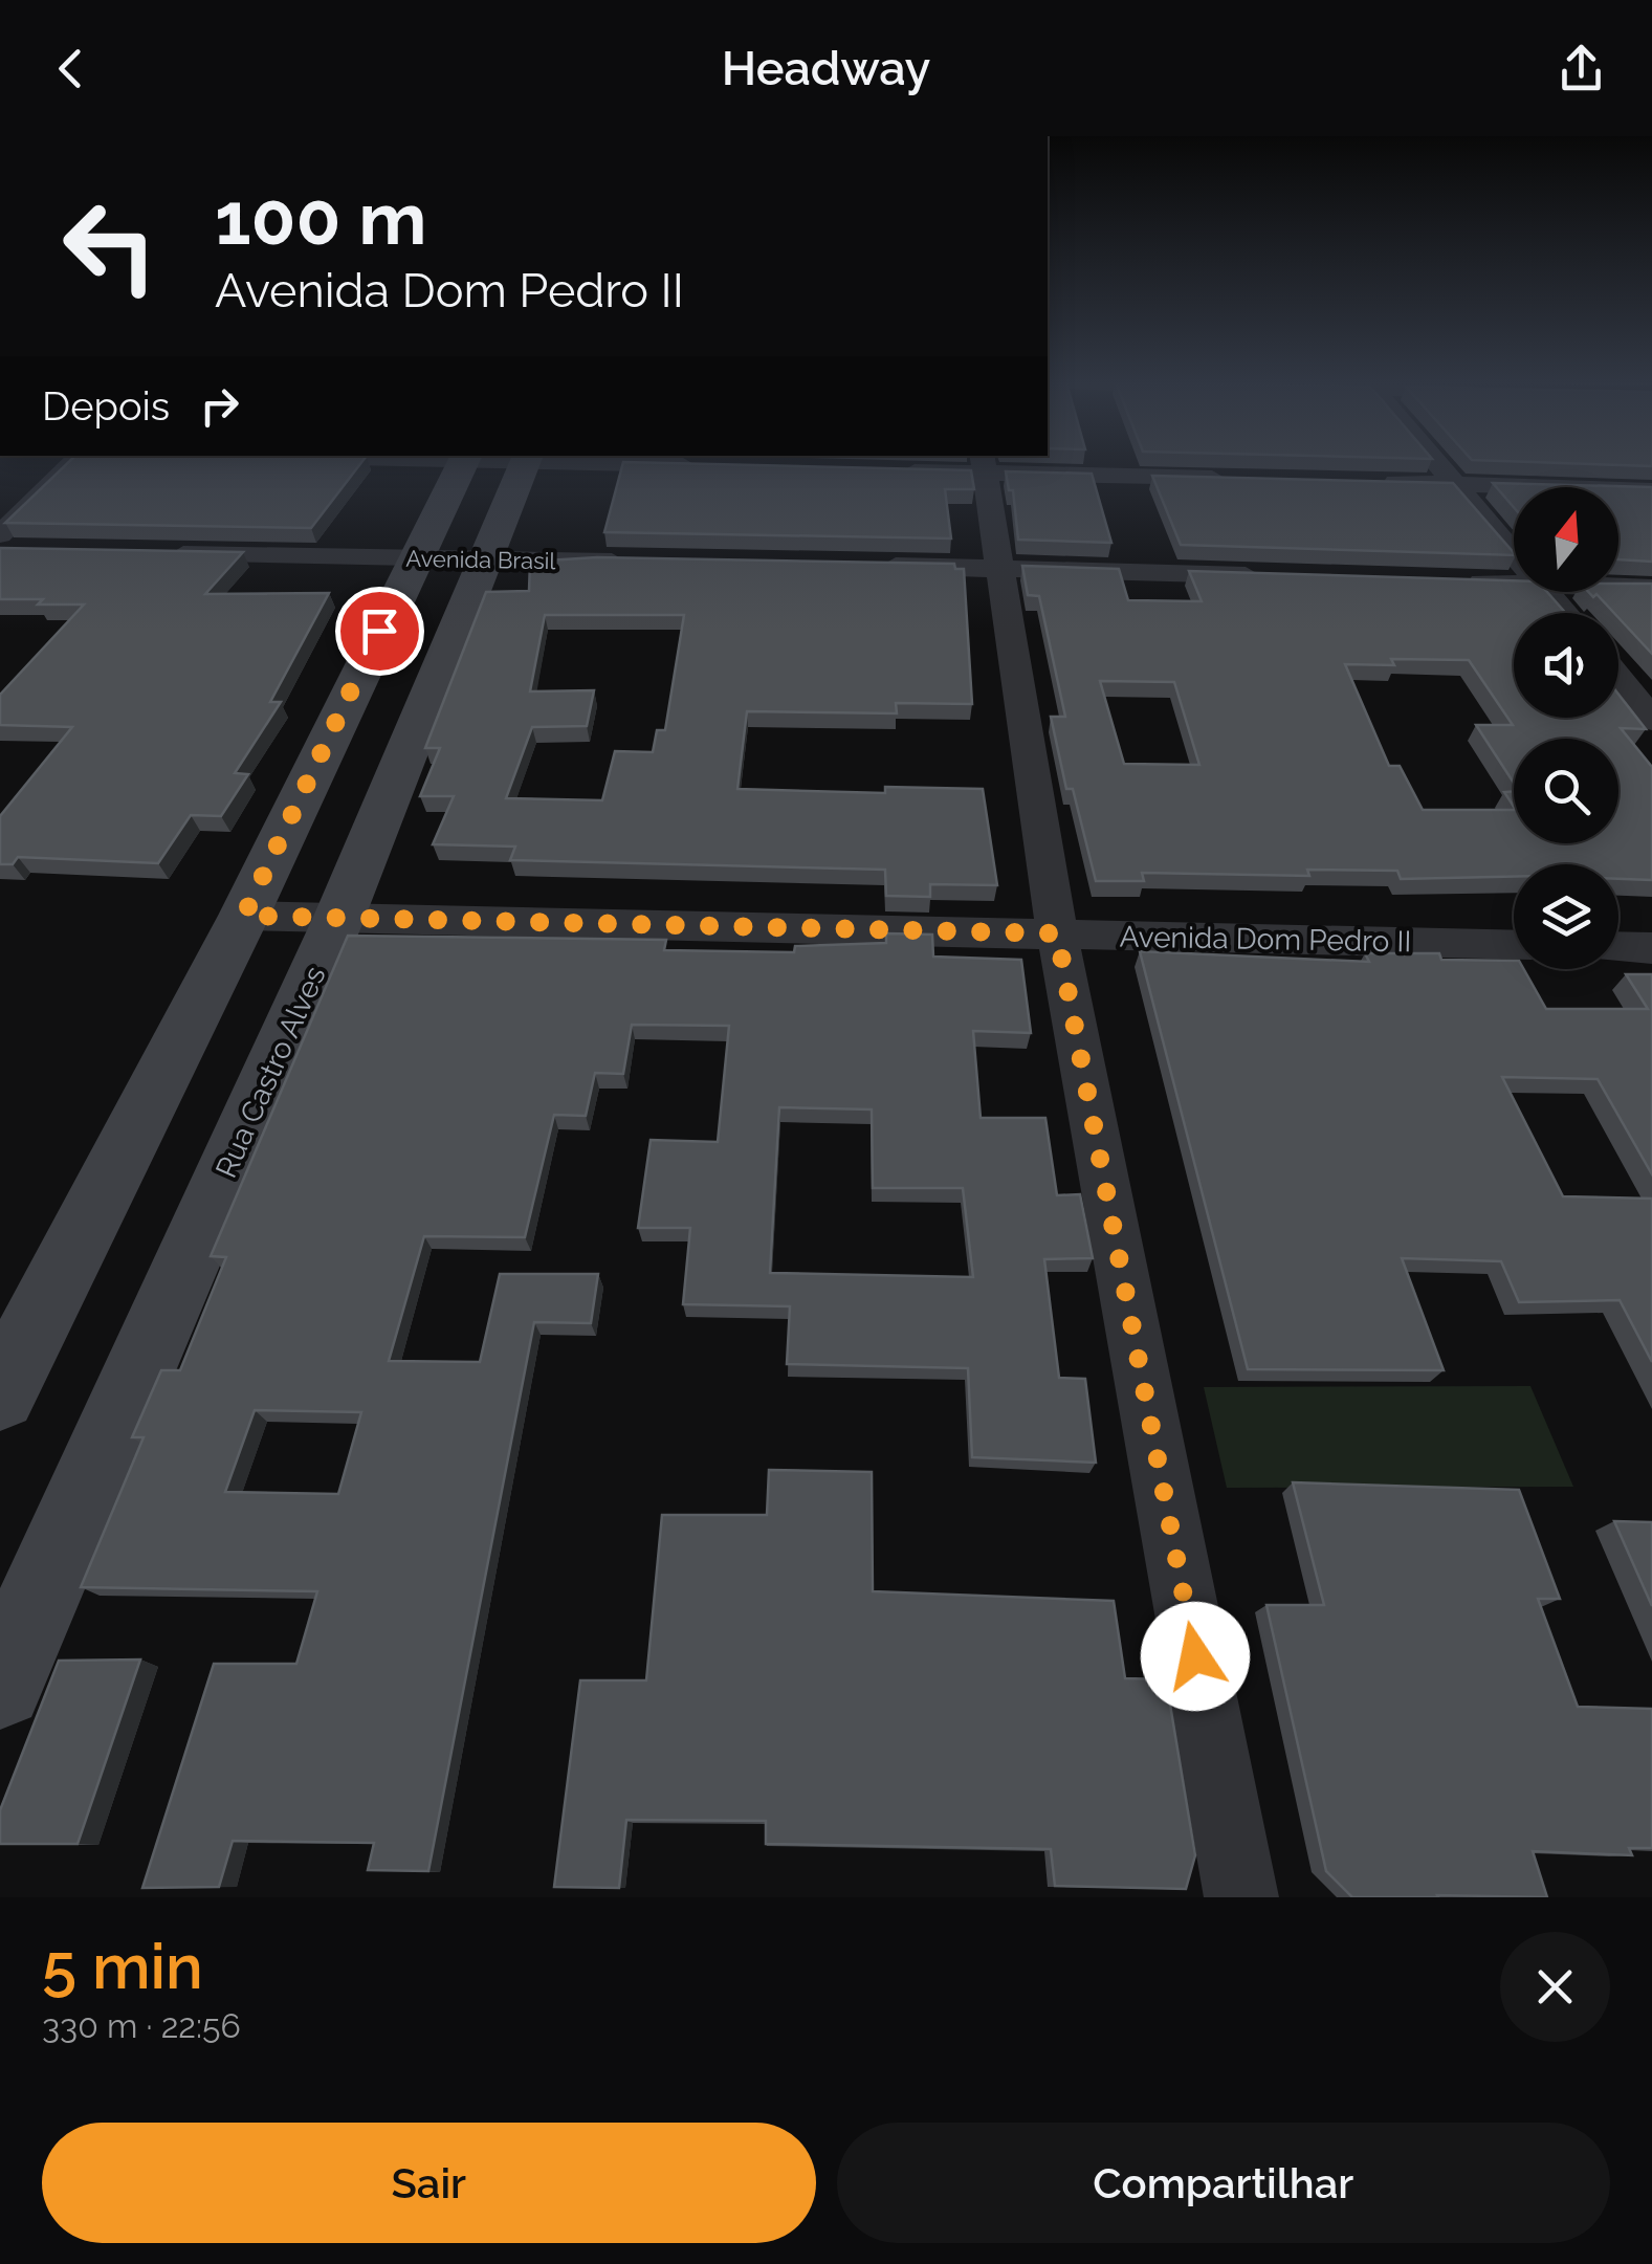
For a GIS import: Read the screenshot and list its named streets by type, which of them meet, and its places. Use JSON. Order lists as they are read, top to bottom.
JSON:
{
  "streets": {
    "main road": ["Rua Castro Alves"],
    "street": ["Avenida Brasil", "Avenida Dom Pedro II"]
  },
  "crossings": [
    ["Avenida Brasil", "Rua Castro Alves"],
    ["Avenida Dom Pedro II", "Rua Castro Alves"]
  ],
  "north": "top",
  "page": {
    "header": "Headway",
    "turn": ["100 m", "Avenida Dom Pedro II"],
    "then": "Depois",
    "heading": ["5 min", "330 m · 22:56"],
    "buttons": ["Sair", "Compartilhar"]
  }
}
